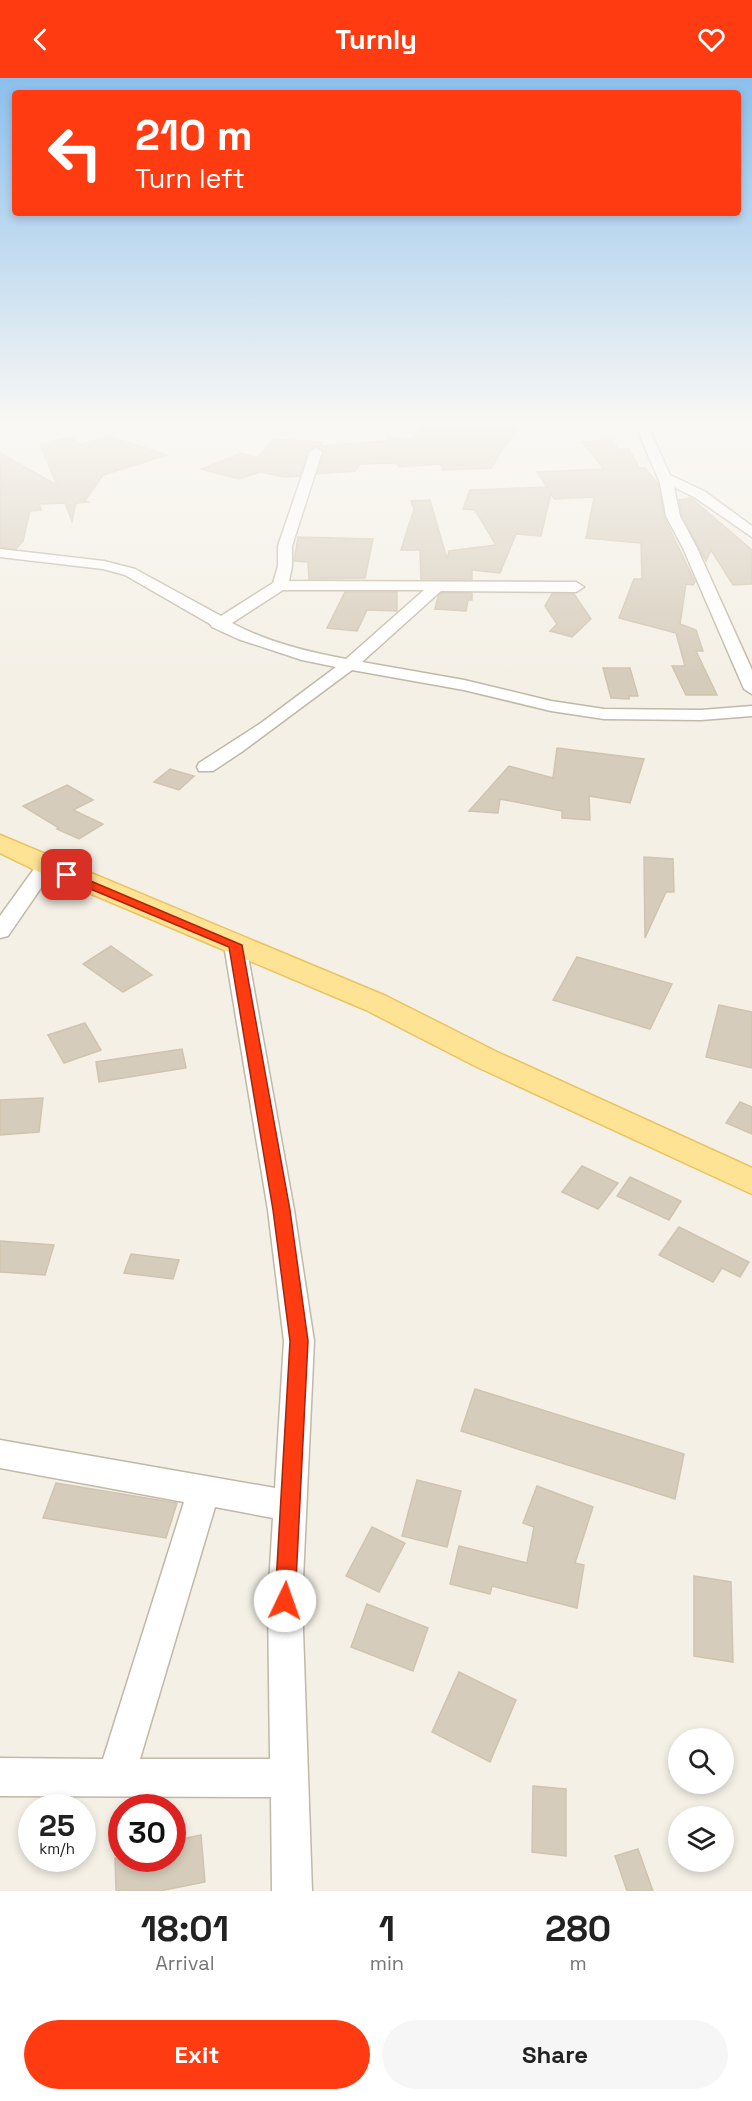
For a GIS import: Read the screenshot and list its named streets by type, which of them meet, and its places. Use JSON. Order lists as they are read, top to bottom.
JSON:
{
  "page": {
    "header": "Turnly",
    "turn": ["210 m", "Turn left"],
    "speed": "25 km/h",
    "limit": "30",
    "eta": [
      "18:01",
      "Arrival",
      "1",
      "min",
      "280",
      "m"
    ],
    "buttons": ["Exit", "Share"]
  }
}
